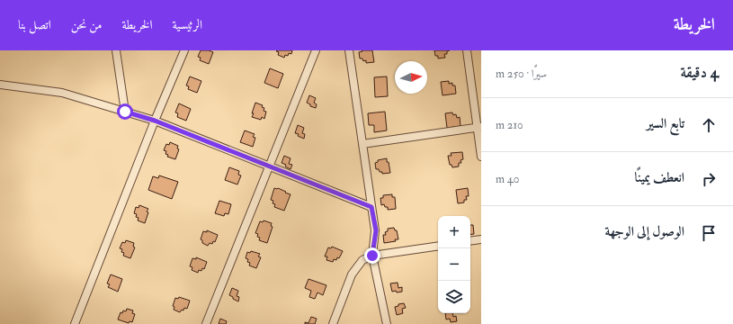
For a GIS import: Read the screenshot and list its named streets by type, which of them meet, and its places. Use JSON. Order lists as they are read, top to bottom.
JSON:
{
  "north": "right",
  "page": {
    "header": "الخريطة",
    "nav": [
      "الرئيسية",
      "الخريطة",
      "من نحن",
      "اتصل بنا"
    ],
    "heading": ["4 دقيقة", "سيرًا · 250 m"],
    "list": [
      ["تابع السير", "210 m"],
      ["انعطف يمينًا", "40 m"],
      "الوصول إلى الوجهة"
    ],
    "map_buttons": ["+", "−"]
  }
}
